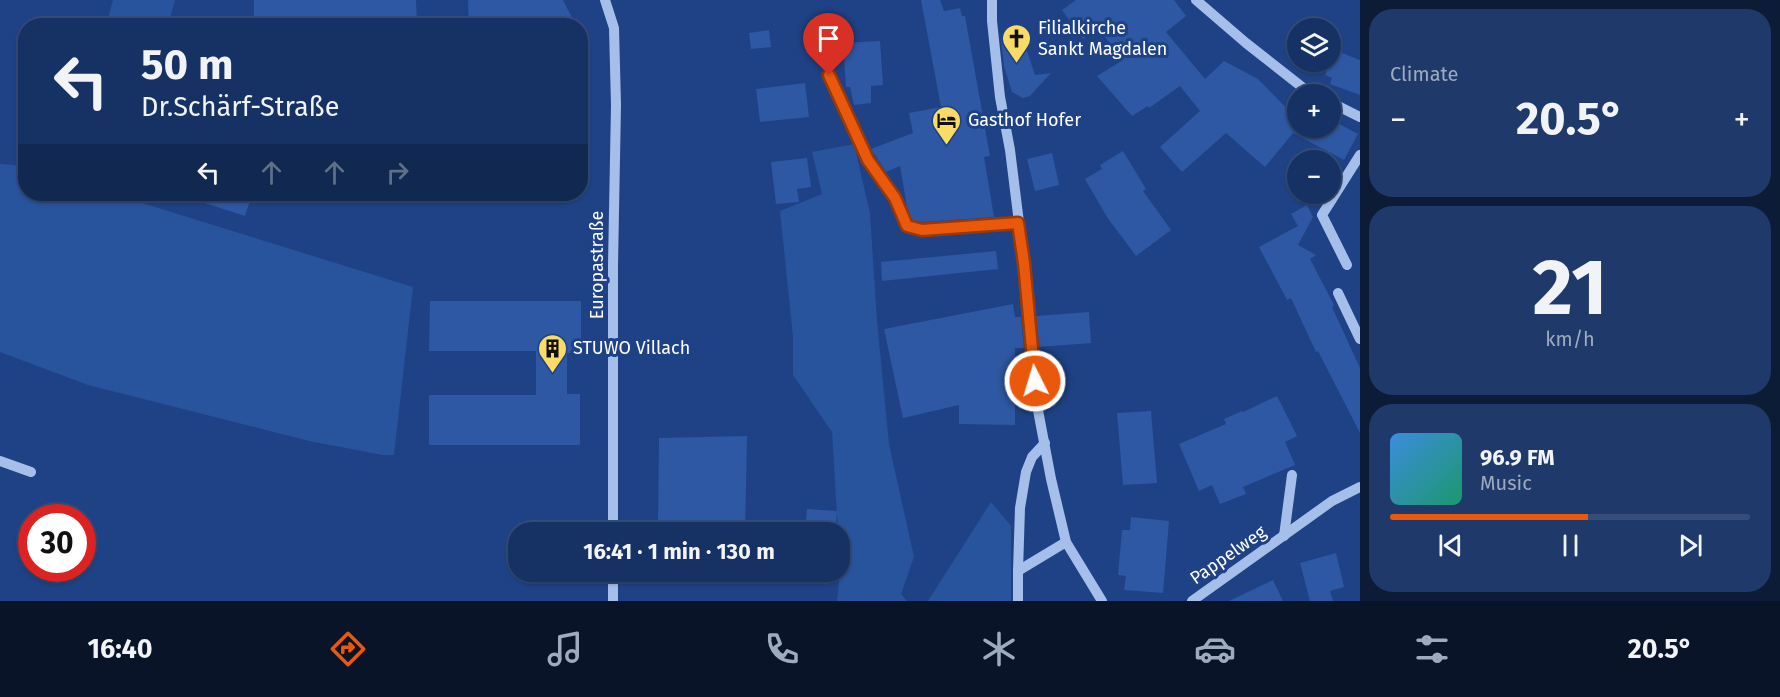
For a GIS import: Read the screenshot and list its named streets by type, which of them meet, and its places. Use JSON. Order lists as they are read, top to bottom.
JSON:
{
  "streets": {
    "street": ["Europastraße", "Pappelweg"]
  },
  "places": {
    "church": ["Filialkirche Sankt Magdalen"],
    "hotel": ["Gasthof Hofer"],
    "building": ["STUWO Villach"]
  },
  "page": {
    "tile": [
      "Climate",
      ["21", "km/h"]
    ],
    "map_buttons": ["+", "−"],
    "turn": ["50 m", "Dr.Schärf-Straße"],
    "heat": ["−", "20.5°", "+"],
    "song": ["96.9 FM", "Music"],
    "limit": "30",
    "trip": "16:41 · 1 min · 130 m",
    "tabs": ["16:40", "20.5°"]
  }
}
